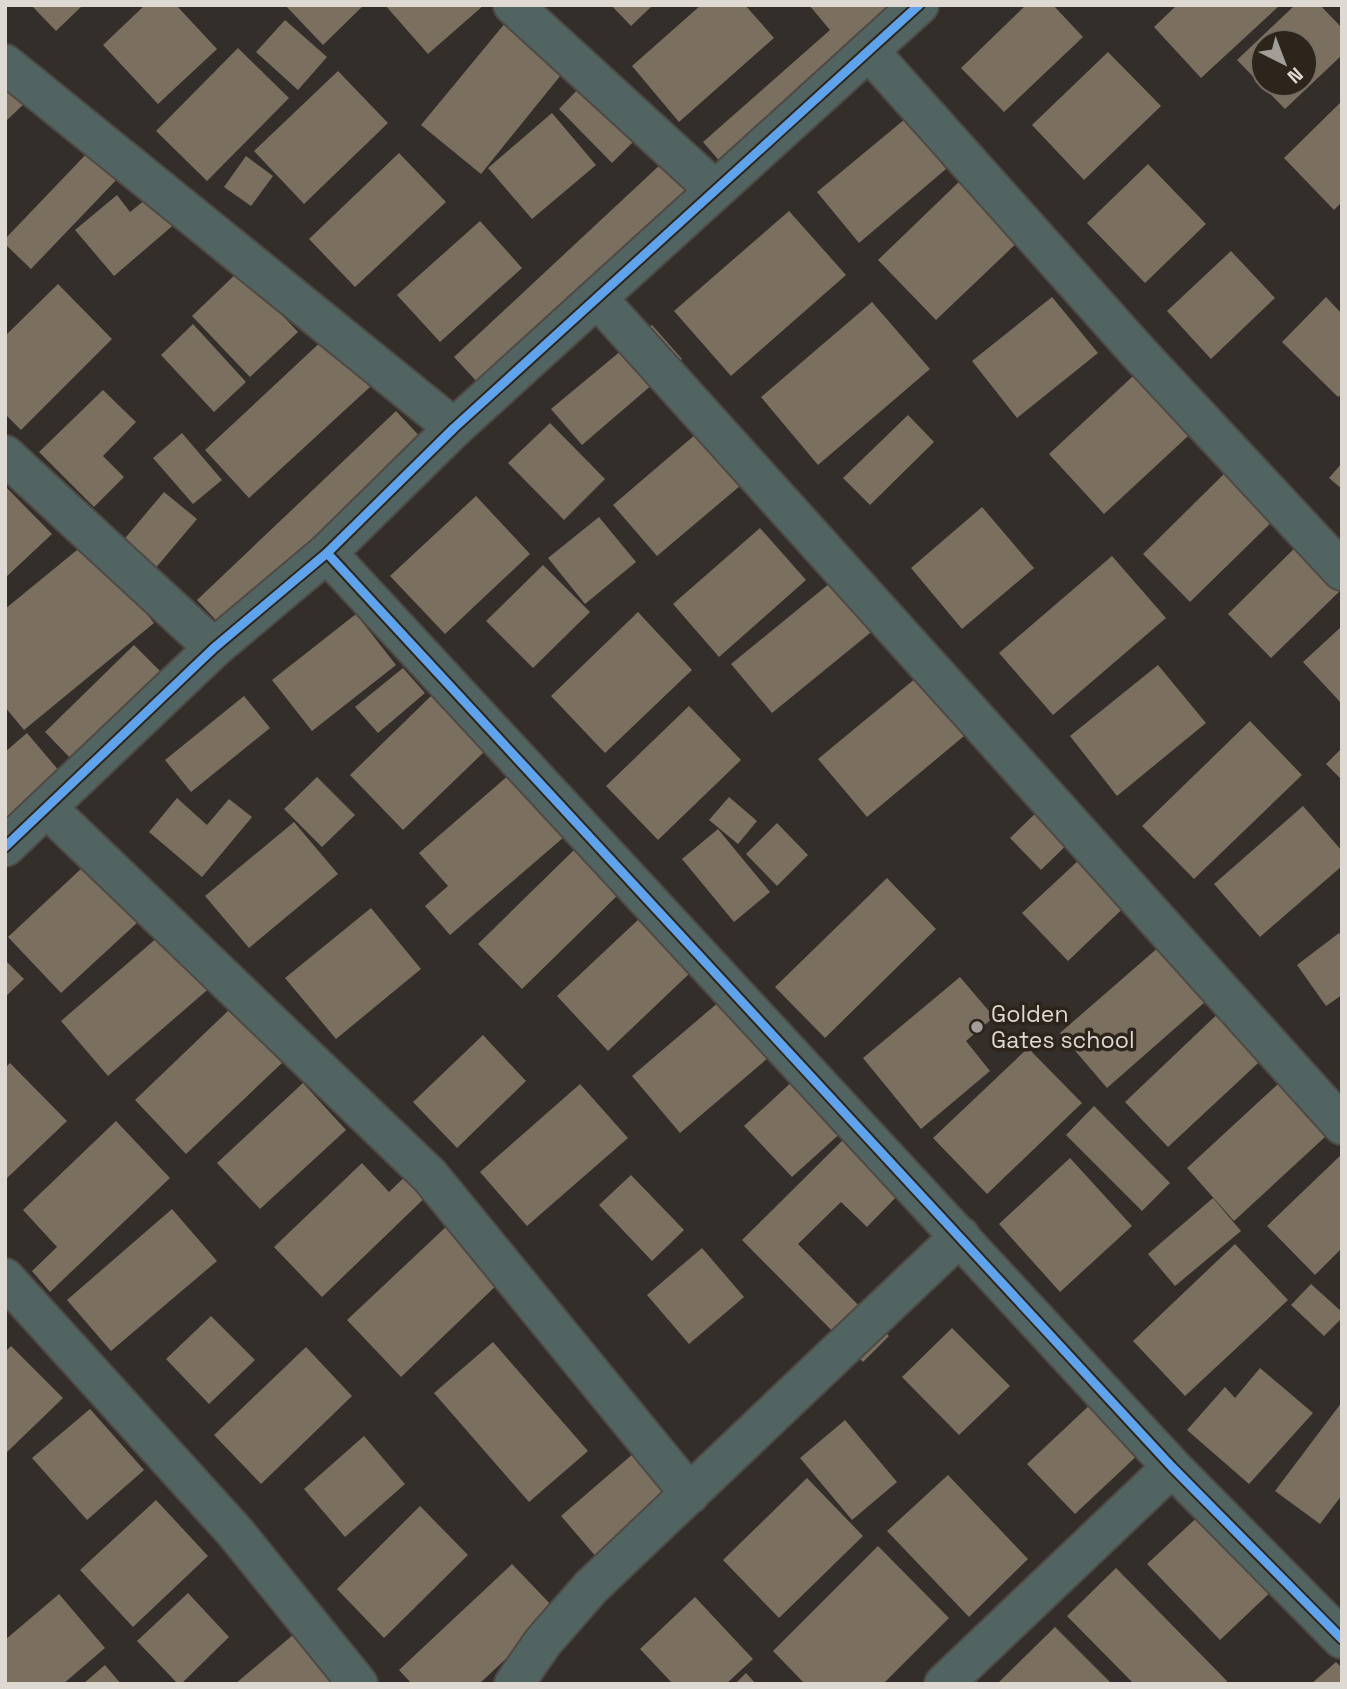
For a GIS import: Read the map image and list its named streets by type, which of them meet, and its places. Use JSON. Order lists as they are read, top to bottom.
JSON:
{
  "places": ["Golden Gates school"],
  "north": "bottom right"
}
